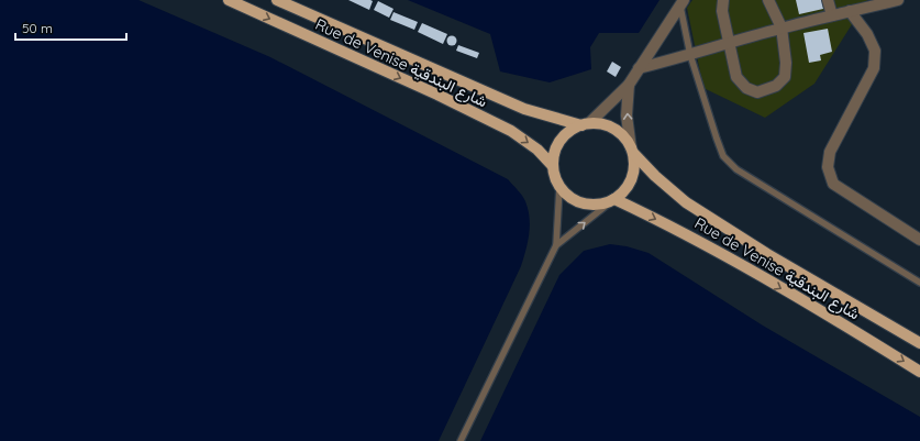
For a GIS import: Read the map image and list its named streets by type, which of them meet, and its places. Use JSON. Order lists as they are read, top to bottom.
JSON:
{
  "streets": {
    "main road": ["Rue de Venise شارع البندقية"]
  },
  "scale_bar": "50 m"
}
